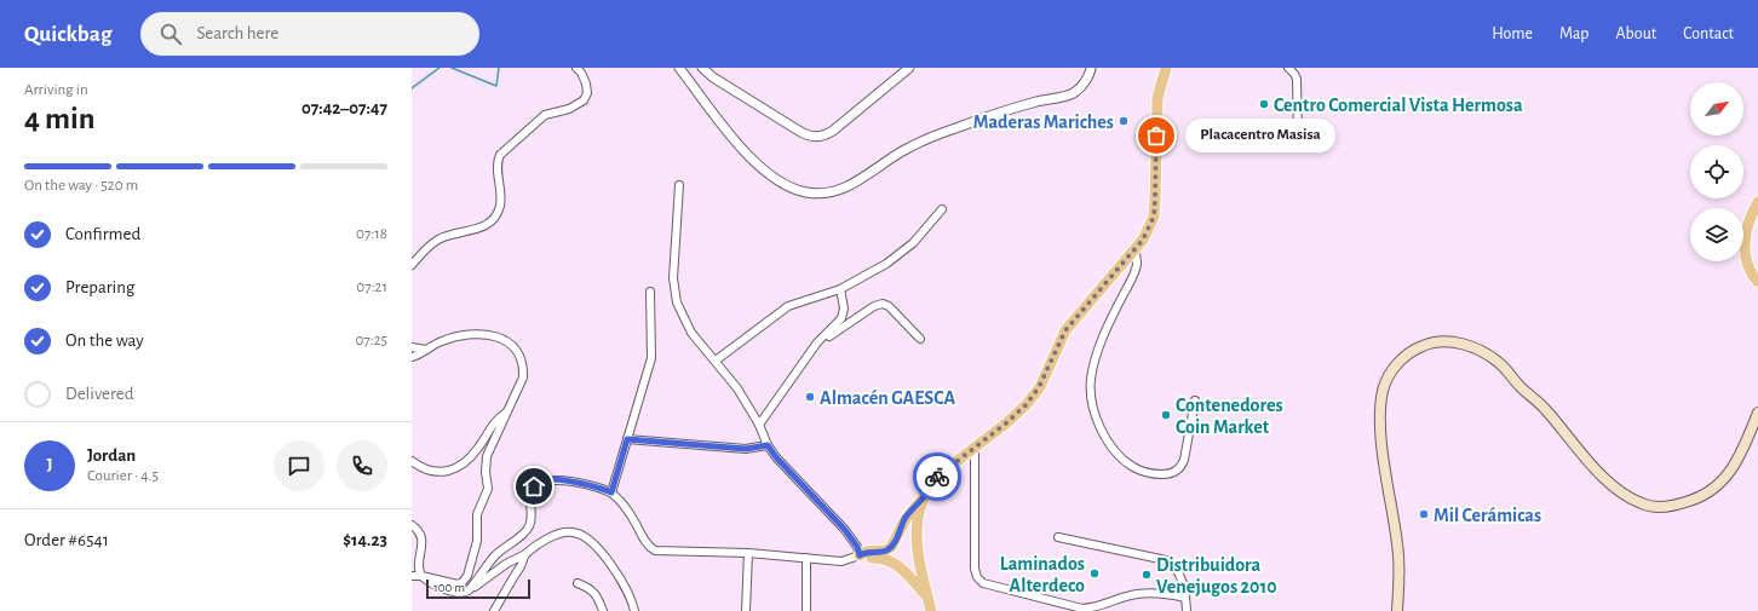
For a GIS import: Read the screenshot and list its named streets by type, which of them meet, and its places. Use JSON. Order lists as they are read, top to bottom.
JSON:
{
  "places": [
    "Centro Comercial Vista Hermosa",
    "Maderas Mariches",
    "Placacentro Masisa",
    "Almacén GAESCA",
    "Contenedores Coin Market",
    "Mil Cerámicas",
    "Laminados Alterdeco",
    "Distribuidora Venejugos 2010"
  ],
  "scale_bar": "100 m",
  "north": "top right",
  "page": {
    "header": "Quickbag",
    "search": "Search here",
    "nav": [
      "Home",
      "Map",
      "About",
      "Contact"
    ],
    "heading": ["4 min", "Arriving in", "07:42–07:47"],
    "panel": [
      "Jordan",
      "Courier · 4.5",
      "Order #6541",
      "$14.23"
    ],
    "bubble": "Placacentro Masisa",
    "bar": "On the way · 520 m",
    "list": [
      ["Confirmed", "07:18"],
      ["Preparing", "07:21"],
      ["On the way", "07:25"],
      "Delivered"
    ],
    "round": "J",
    "scale": "100 m"
  }
}
